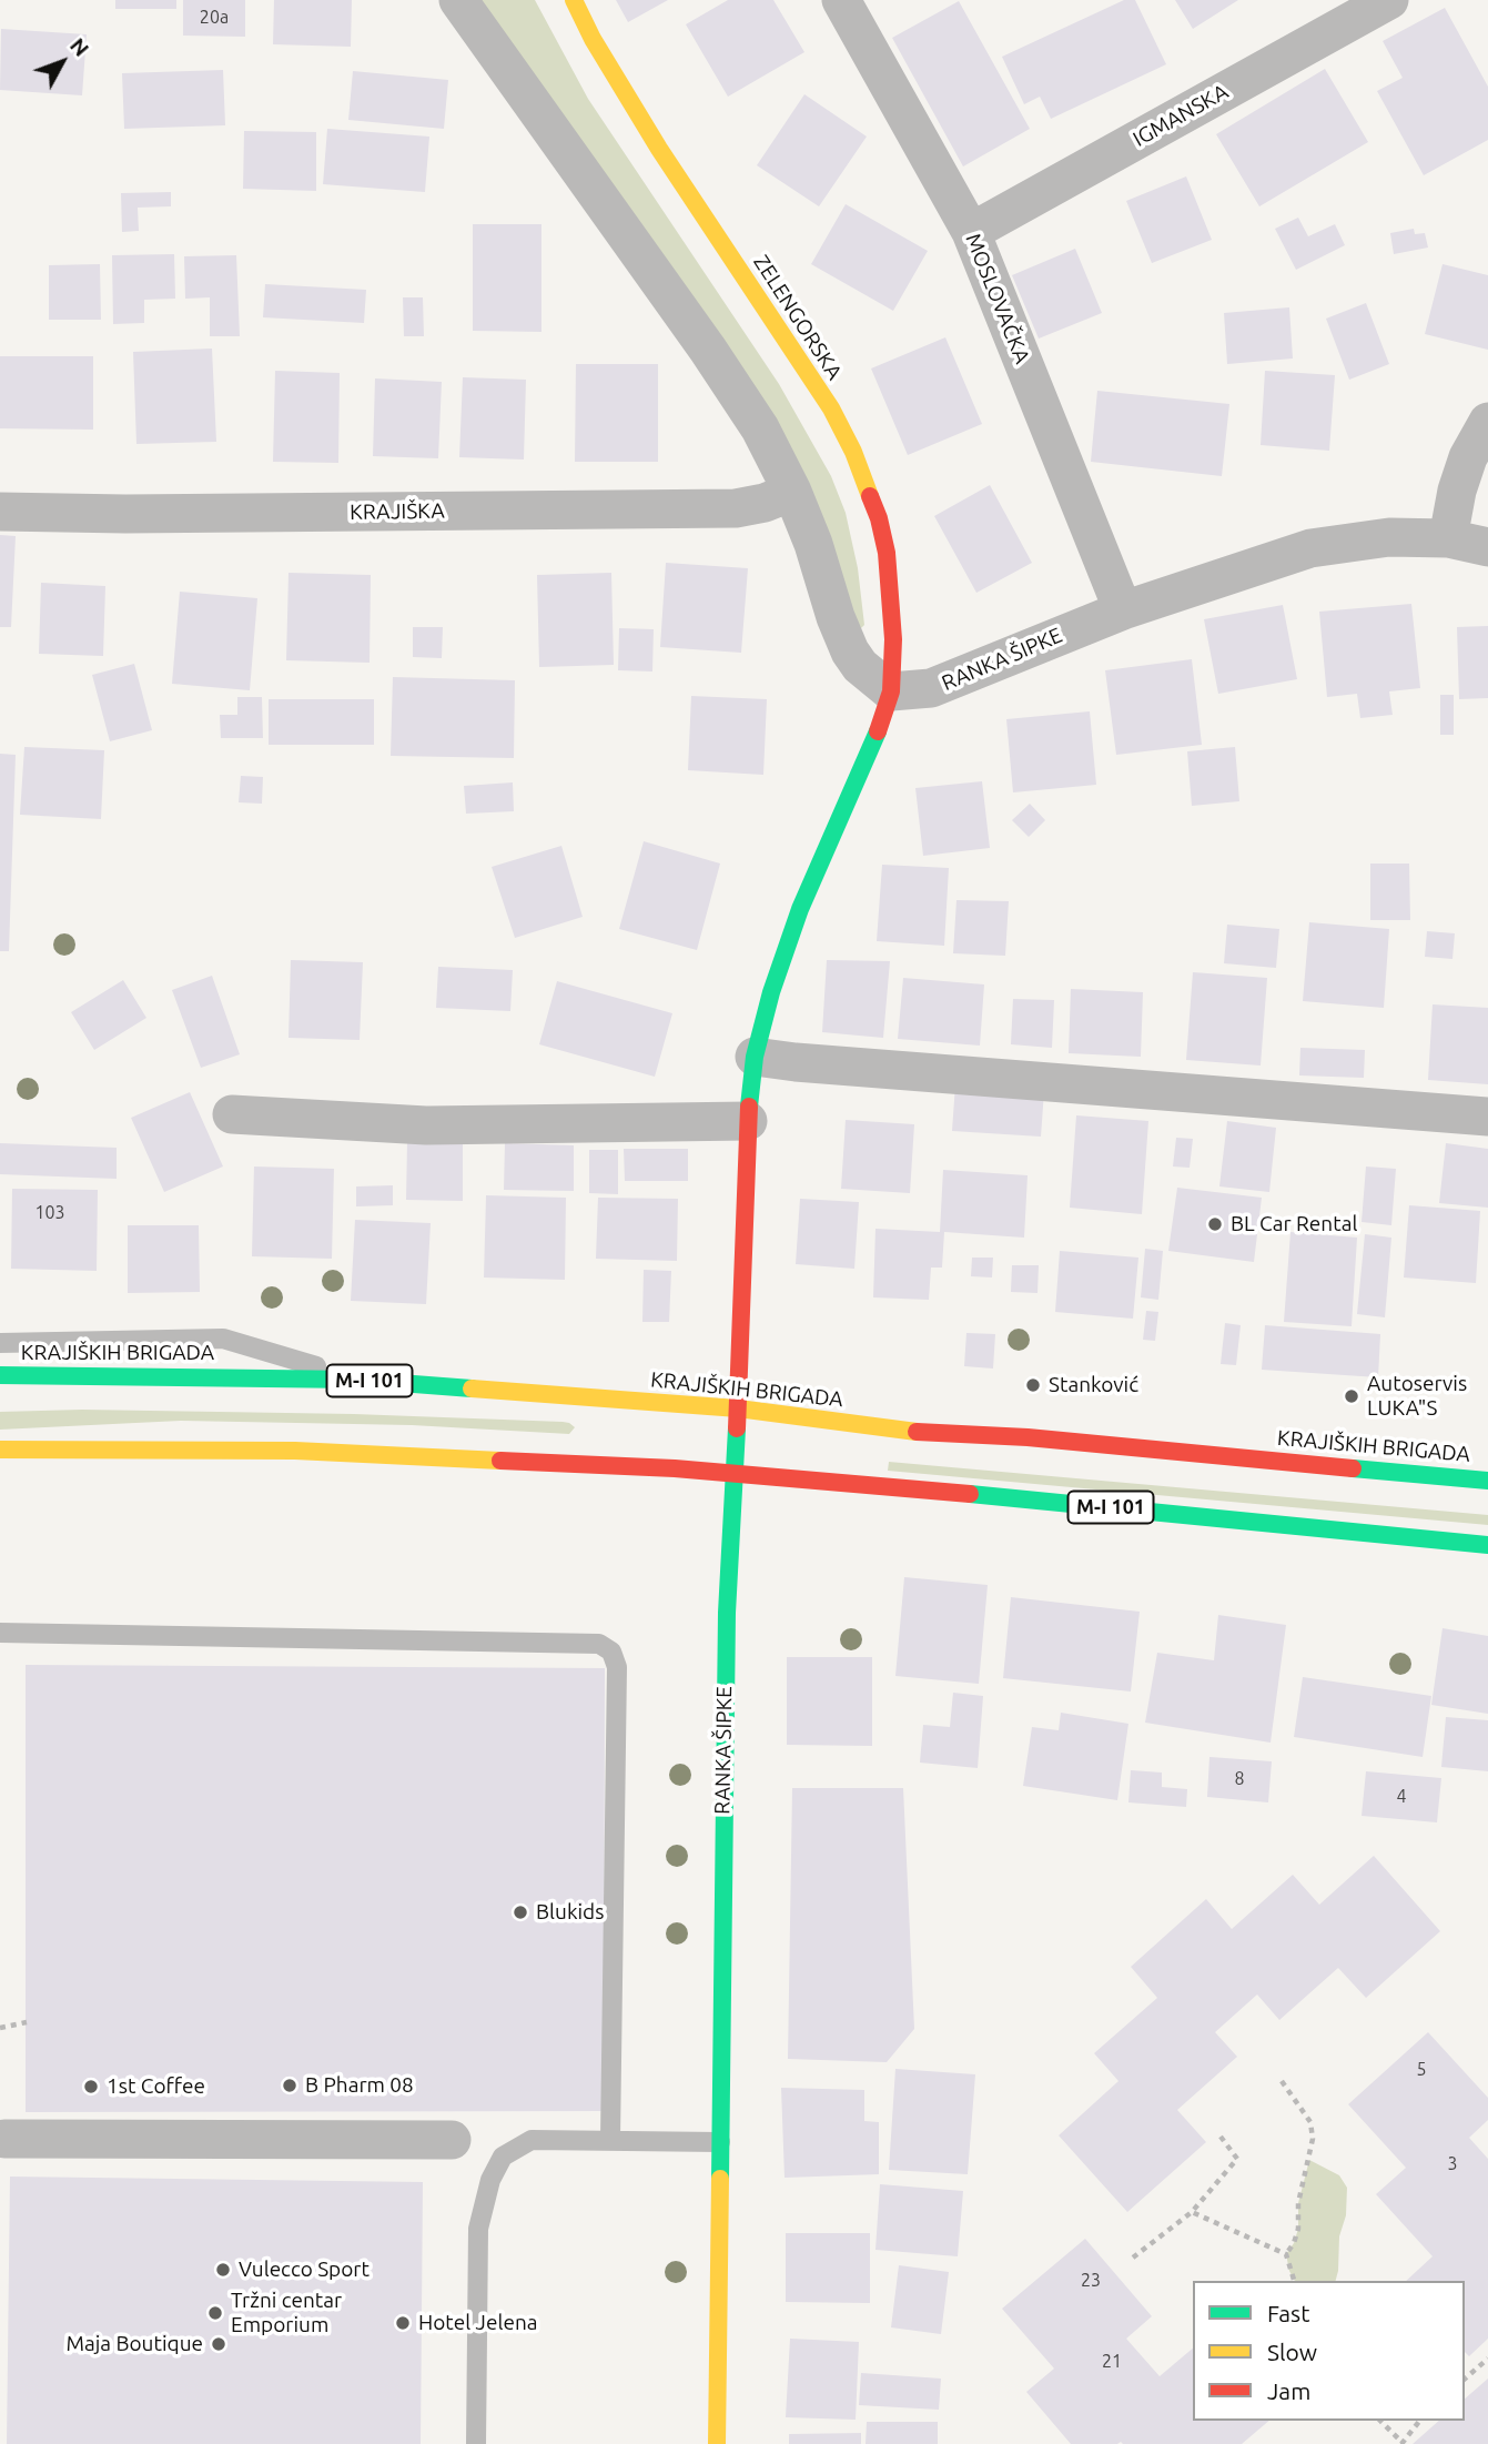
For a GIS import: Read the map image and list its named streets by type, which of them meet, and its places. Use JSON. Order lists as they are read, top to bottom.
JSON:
{
  "streets": {
    "main road": [
      "ZELENGORSKA",
      "RANKA ŠIPKE",
      "KRAJIŠKIH BRIGADA",
      "M-I 101"
    ],
    "street": ["IGMANSKA", "MOSLOVAČKA", "KRAJIŠKA"]
  },
  "crossings": [
    ["IGMANSKA", "MOSLOVAČKA"],
    ["MOSLOVAČKA", "RANKA ŠIPKE"],
    ["ZELENGORSKA", "RANKA ŠIPKE"],
    ["RANKA ŠIPKE", "KRAJIŠKIH BRIGADA"],
    ["RANKA ŠIPKE", "M-I 101"]
  ],
  "places": [
    "BL Car Rental",
    "Stanković",
    "Autoservis LUKA\"S",
    "Blukids",
    "B Pharm 08",
    "1st Coffee",
    "Vulecco Sport",
    "Tržni centar Emporium",
    "Hotel Jelena",
    "Maja Boutique"
  ],
  "house_numbers": [
    "20a",
    "103",
    "8",
    "4",
    "5",
    "3",
    "23",
    "21"
  ],
  "legend": ["Fast", "Slow", "Jam"],
  "north": "top right"
}
